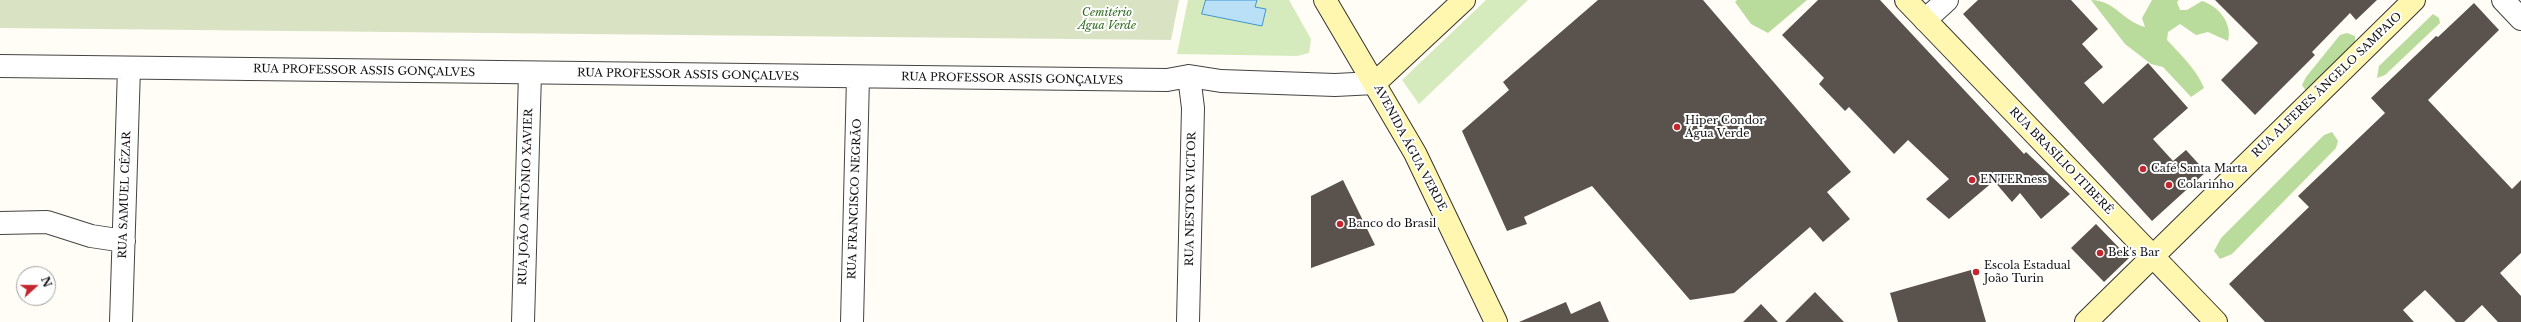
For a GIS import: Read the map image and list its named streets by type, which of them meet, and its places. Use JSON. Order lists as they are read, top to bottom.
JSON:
{
  "streets": {
    "main road": ["RUA ALFERES ÂNGELO SAMPAIO", "AVENIDA ÁGUA VERDE", "RUA BRASÍLIO ITIBERÊ"],
    "street": [
      "RUA PROFESSOR ASSIS GONÇALVES",
      "RUA SAMUEL CÉZAR",
      "RUA JOÃO ANTÔNIO XAVIER",
      "RUA FRANCISCO NEGRÃO",
      "RUA NESTOR VICTOR"
    ]
  },
  "crossings": [
    ["RUA PROFESSOR ASSIS GONÇALVES", "AVENIDA ÁGUA VERDE"],
    ["RUA PROFESSOR ASSIS GONÇALVES", "RUA SAMUEL CÉZAR"],
    ["RUA PROFESSOR ASSIS GONÇALVES", "RUA JOÃO ANTÔNIO XAVIER"],
    ["RUA PROFESSOR ASSIS GONÇALVES", "RUA FRANCISCO NEGRÃO"],
    ["RUA PROFESSOR ASSIS GONÇALVES", "RUA NESTOR VICTOR"],
    ["RUA ALFERES ÂNGELO SAMPAIO", "RUA BRASÍLIO ITIBERÊ"]
  ],
  "parks": ["Cemitério Água Verde"],
  "places": [
    "Hiper Condor Água Verde",
    "Café Santa Marta",
    "ENTERness",
    "Colarinho",
    "Banco do Brasil",
    "Bek's Bar",
    "Escola Estadual João Turin"
  ],
  "north": "right"
}
